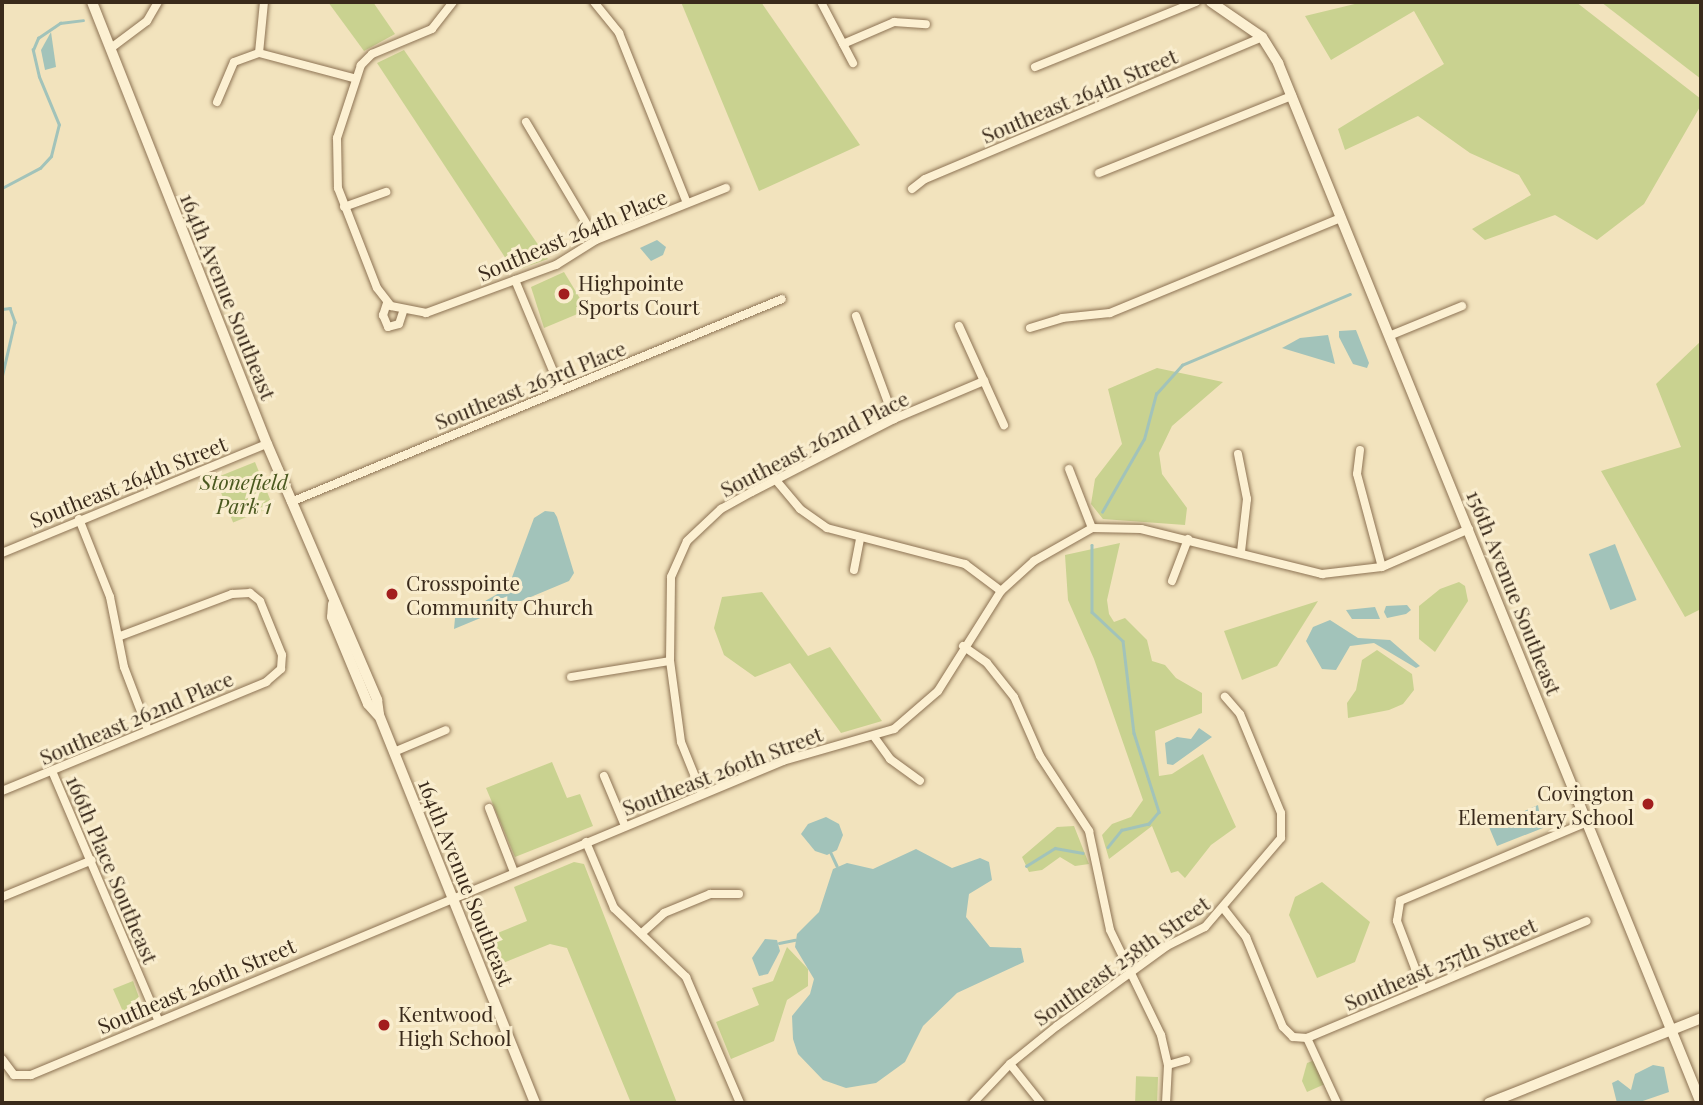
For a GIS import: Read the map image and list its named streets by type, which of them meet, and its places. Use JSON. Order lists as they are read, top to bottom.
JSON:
{
  "streets": {
    "street": [
      "Southeast 264th Street",
      "Southeast 264th Place",
      "164th Avenue Southeast",
      "Southeast 263rd Place",
      "Southeast 262nd Place",
      "156th Avenue Southeast",
      "Southeast 260th Street",
      "166th Place Southeast",
      "Southeast 258th Street",
      "Southeast 257th Street"
    ]
  },
  "crossings": [
    ["Southeast 264th Street", "164th Avenue Southeast"],
    ["Southeast 264th Street", "156th Avenue Southeast"],
    ["164th Avenue Southeast", "Southeast 263rd Place"],
    ["164th Avenue Southeast", "Southeast 260th Street"],
    ["Southeast 262nd Place", "Southeast 260th Street"],
    ["Southeast 262nd Place", "166th Place Southeast"],
    ["Southeast 260th Street", "166th Place Southeast"]
  ],
  "parks": ["Stonefield Park 1"],
  "places": [
    "Highpointe Sports Court",
    "Crosspointe Community Church",
    "Covington Elementary School",
    "Kentwood High School"
  ]
}
